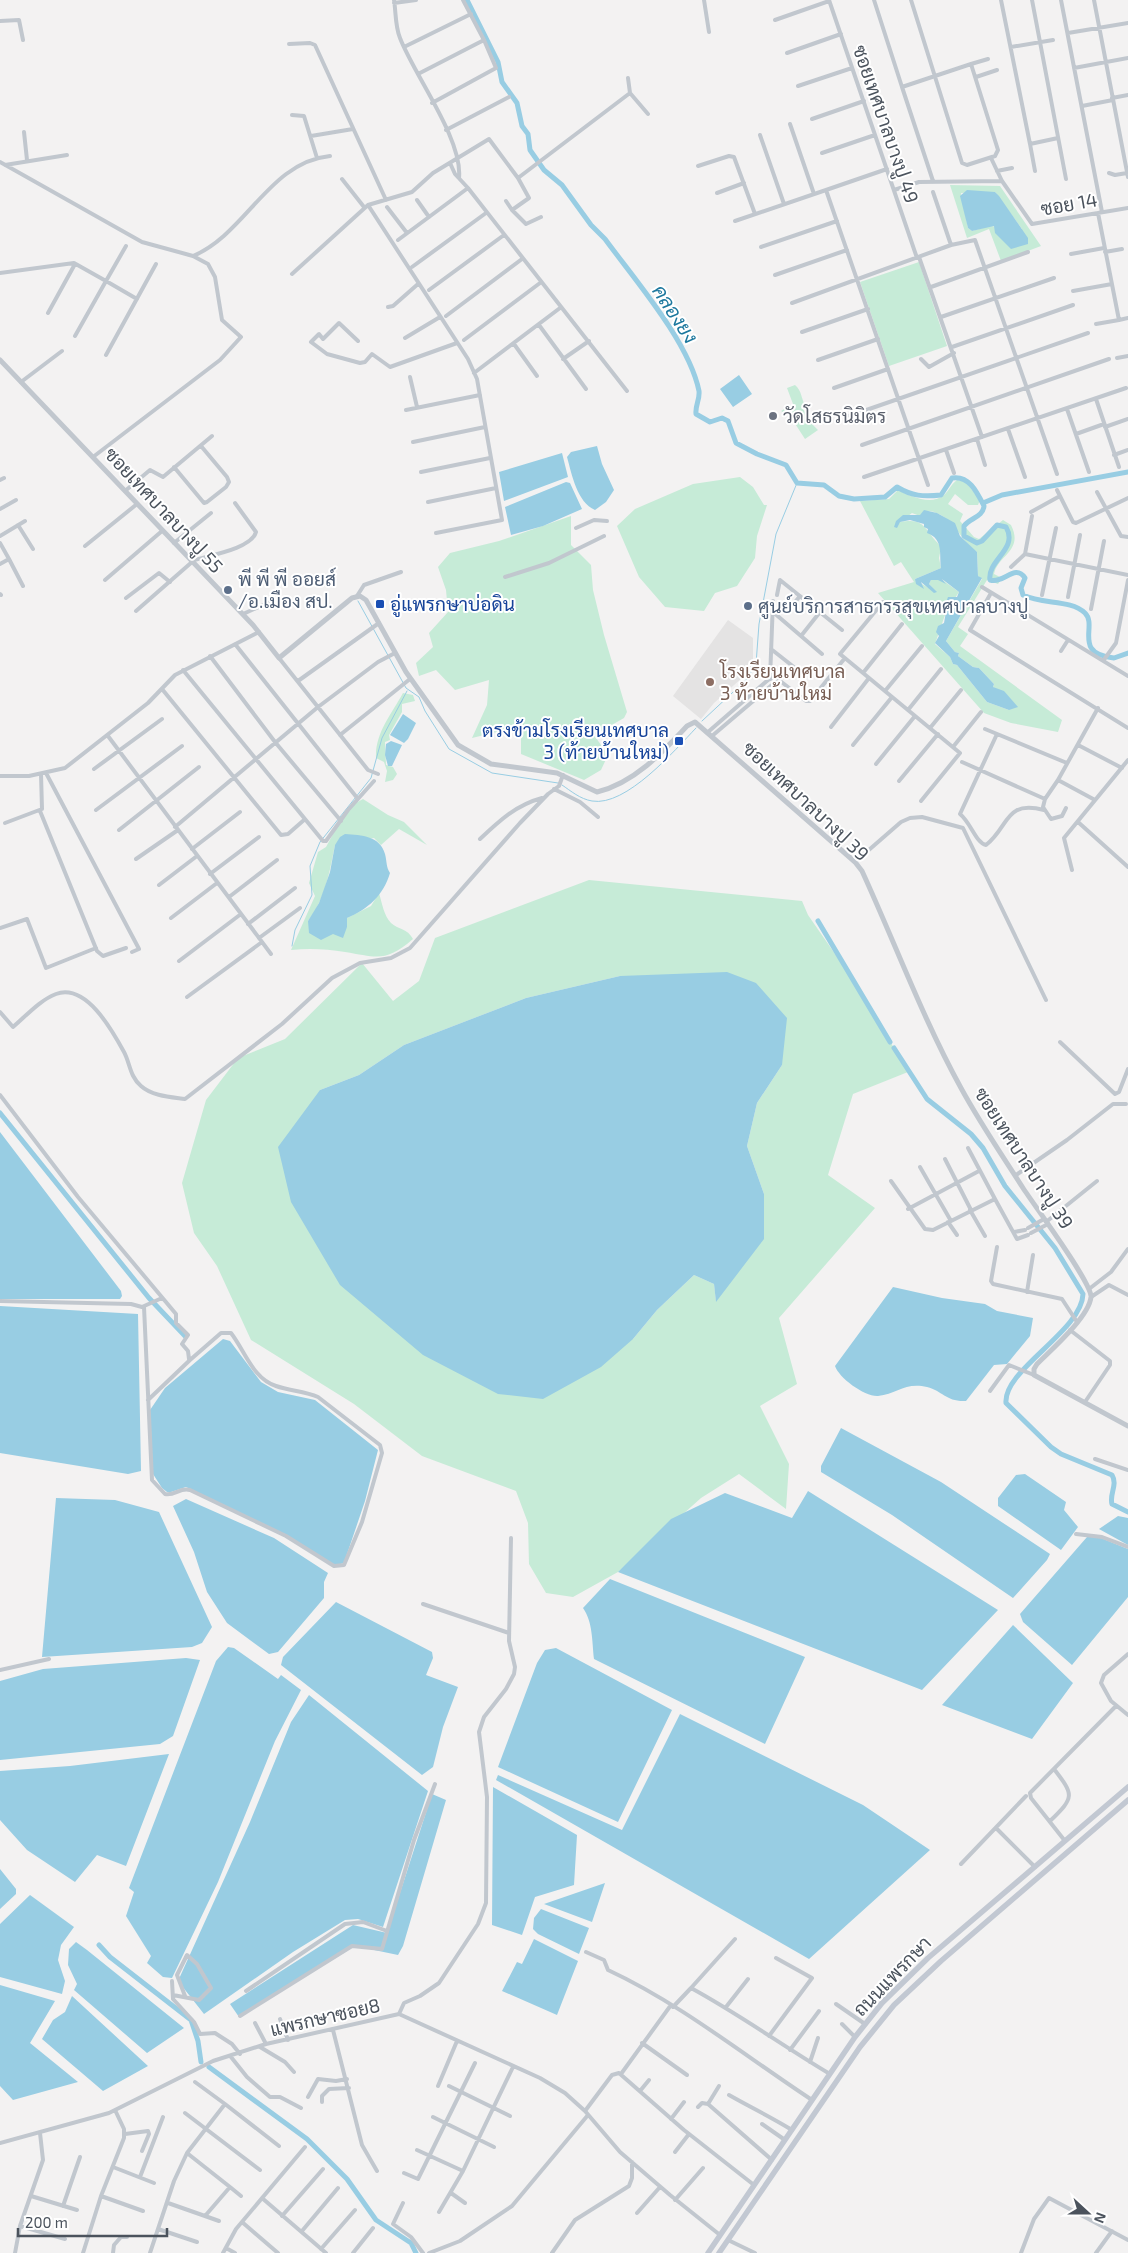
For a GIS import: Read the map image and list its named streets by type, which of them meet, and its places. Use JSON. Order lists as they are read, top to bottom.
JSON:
{
  "streets": {
    "main road": ["ถนนแพรกษา"],
    "street": [
      "ซอยเทศบาลบางปู 49",
      "ซอย 14",
      "ซอยเทศบาลบางปู 55",
      "ซอยเทศบาลบางปู 39",
      "แพรกษาซอย8"
    ]
  },
  "crossings": [
    ["ถนนแพรกษา", "แพรกษาซอย8"]
  ],
  "water": ["คลองยง"],
  "places": {
    "other": [
      "วัดโสธรนิมิตร",
      "พี พี พี ออยส์ /อ.เมือง สป.",
      "ศูนย์บริการสาธารรสุขเทศบาลบางปู",
      "โรงเรียนเทศบาล 3 ท้ายบ้านใหม่"
    ],
    "transit": ["อู่แพรกษาบ่อดิน", "ตรงข้ามโรงเรียนเทศบาล 3 (ท้ายบ้านใหม่)"]
  },
  "scale_bar": "200 m",
  "north": "right"
}
